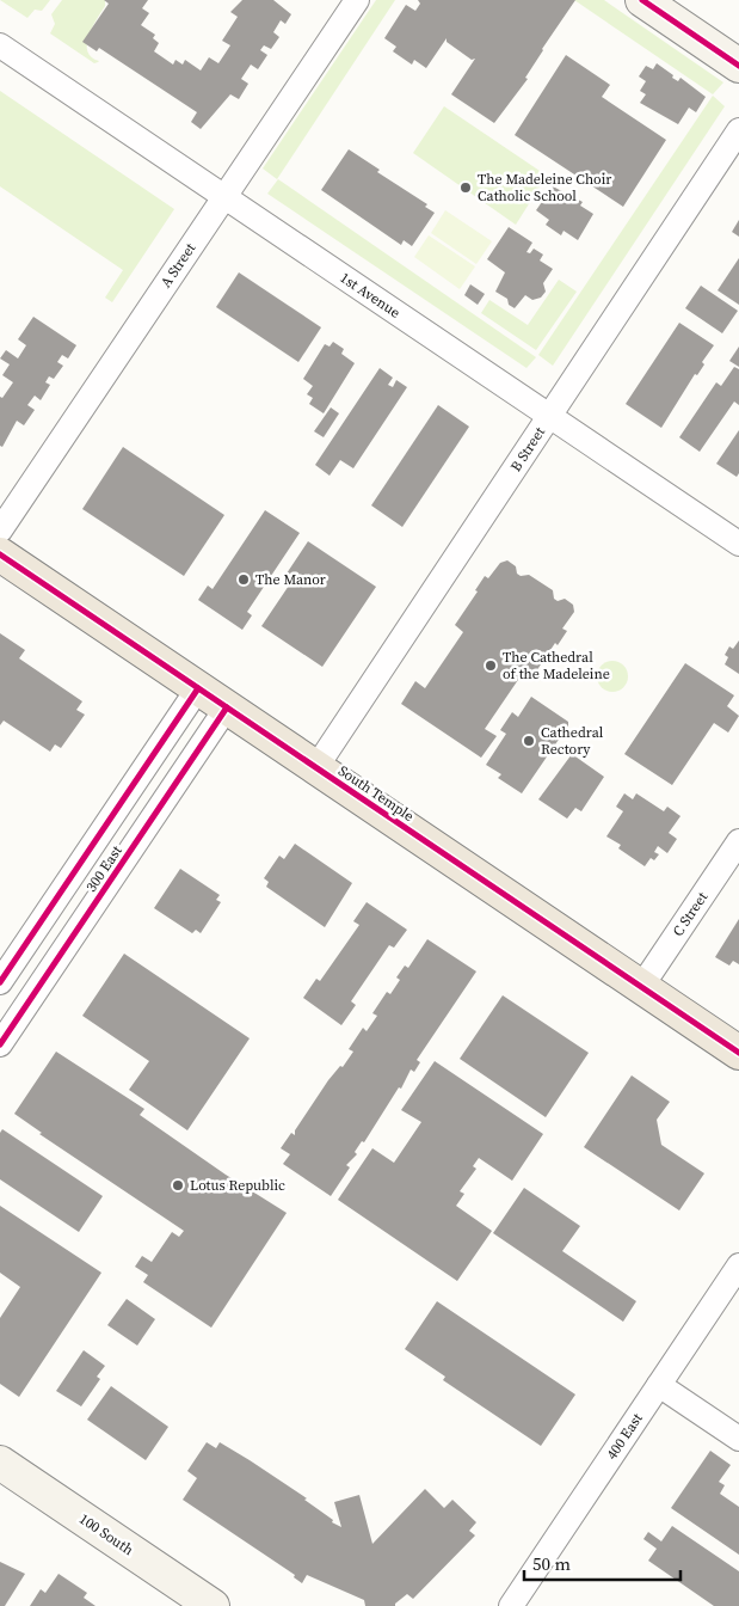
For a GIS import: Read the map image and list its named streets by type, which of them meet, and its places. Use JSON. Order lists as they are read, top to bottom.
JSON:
{
  "streets": {
    "main road": ["South Temple"],
    "street": [
      "A Street",
      "1st Avenue",
      "B Street",
      "300 East",
      "C Street",
      "400 East",
      "100 South"
    ]
  },
  "crossings": [
    ["A Street", "1st Avenue"],
    ["1st Avenue", "B Street"],
    ["B Street", "South Temple"],
    ["South Temple", "300 East"],
    ["South Temple", "C Street"]
  ],
  "places": [
    "The Madeleine Choir Catholic School",
    "The Manor",
    "The Cathedral of the Madeleine",
    "Cathedral Rectory",
    "Lotus Republic"
  ],
  "scale_bar": "50 m"
}
